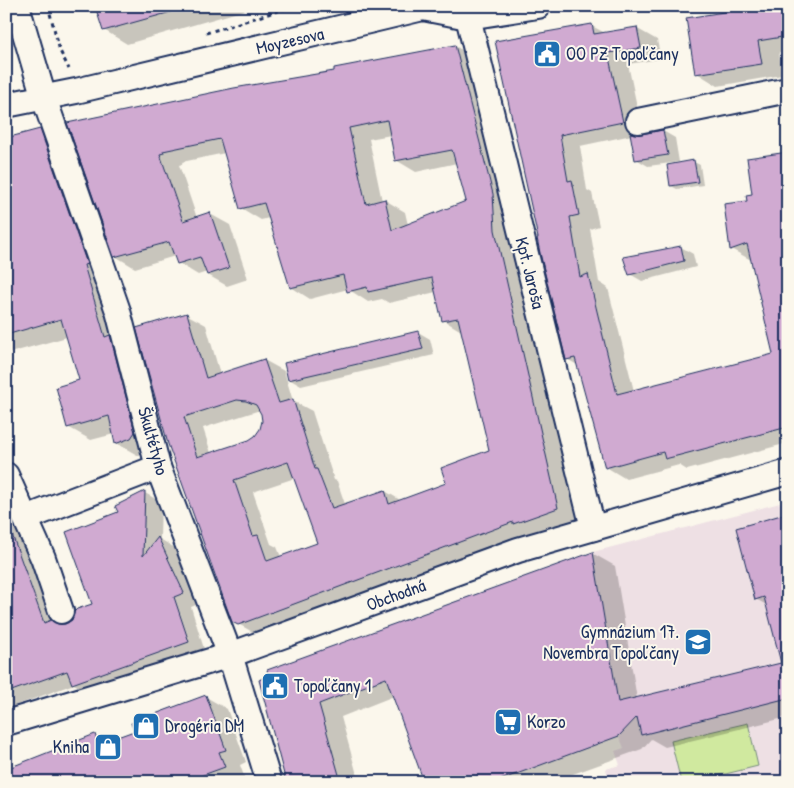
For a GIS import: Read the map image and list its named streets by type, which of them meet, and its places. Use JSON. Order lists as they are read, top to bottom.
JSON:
{
  "streets": {
    "street": [
      "Moyzesova",
      "Kpt. Jaroša",
      "Škultétyho",
      "Obchodná"
    ]
  },
  "crossings": [
    ["Moyzesova", "Kpt. Jaroša"],
    ["Moyzesova", "Škultétyho"],
    ["Kpt. Jaroša", "Obchodná"],
    ["Škultétyho", "Obchodná"]
  ],
  "places": {
    "public building": ["OO PZ Topoľčany", "Topoľčany 1"],
    "school or university": ["Gymnázium 17. Novembra Topoľčany"],
    "supermarket": ["Korzo"],
    "shop": ["Drogéria DM", "Kniha"]
  }
}
